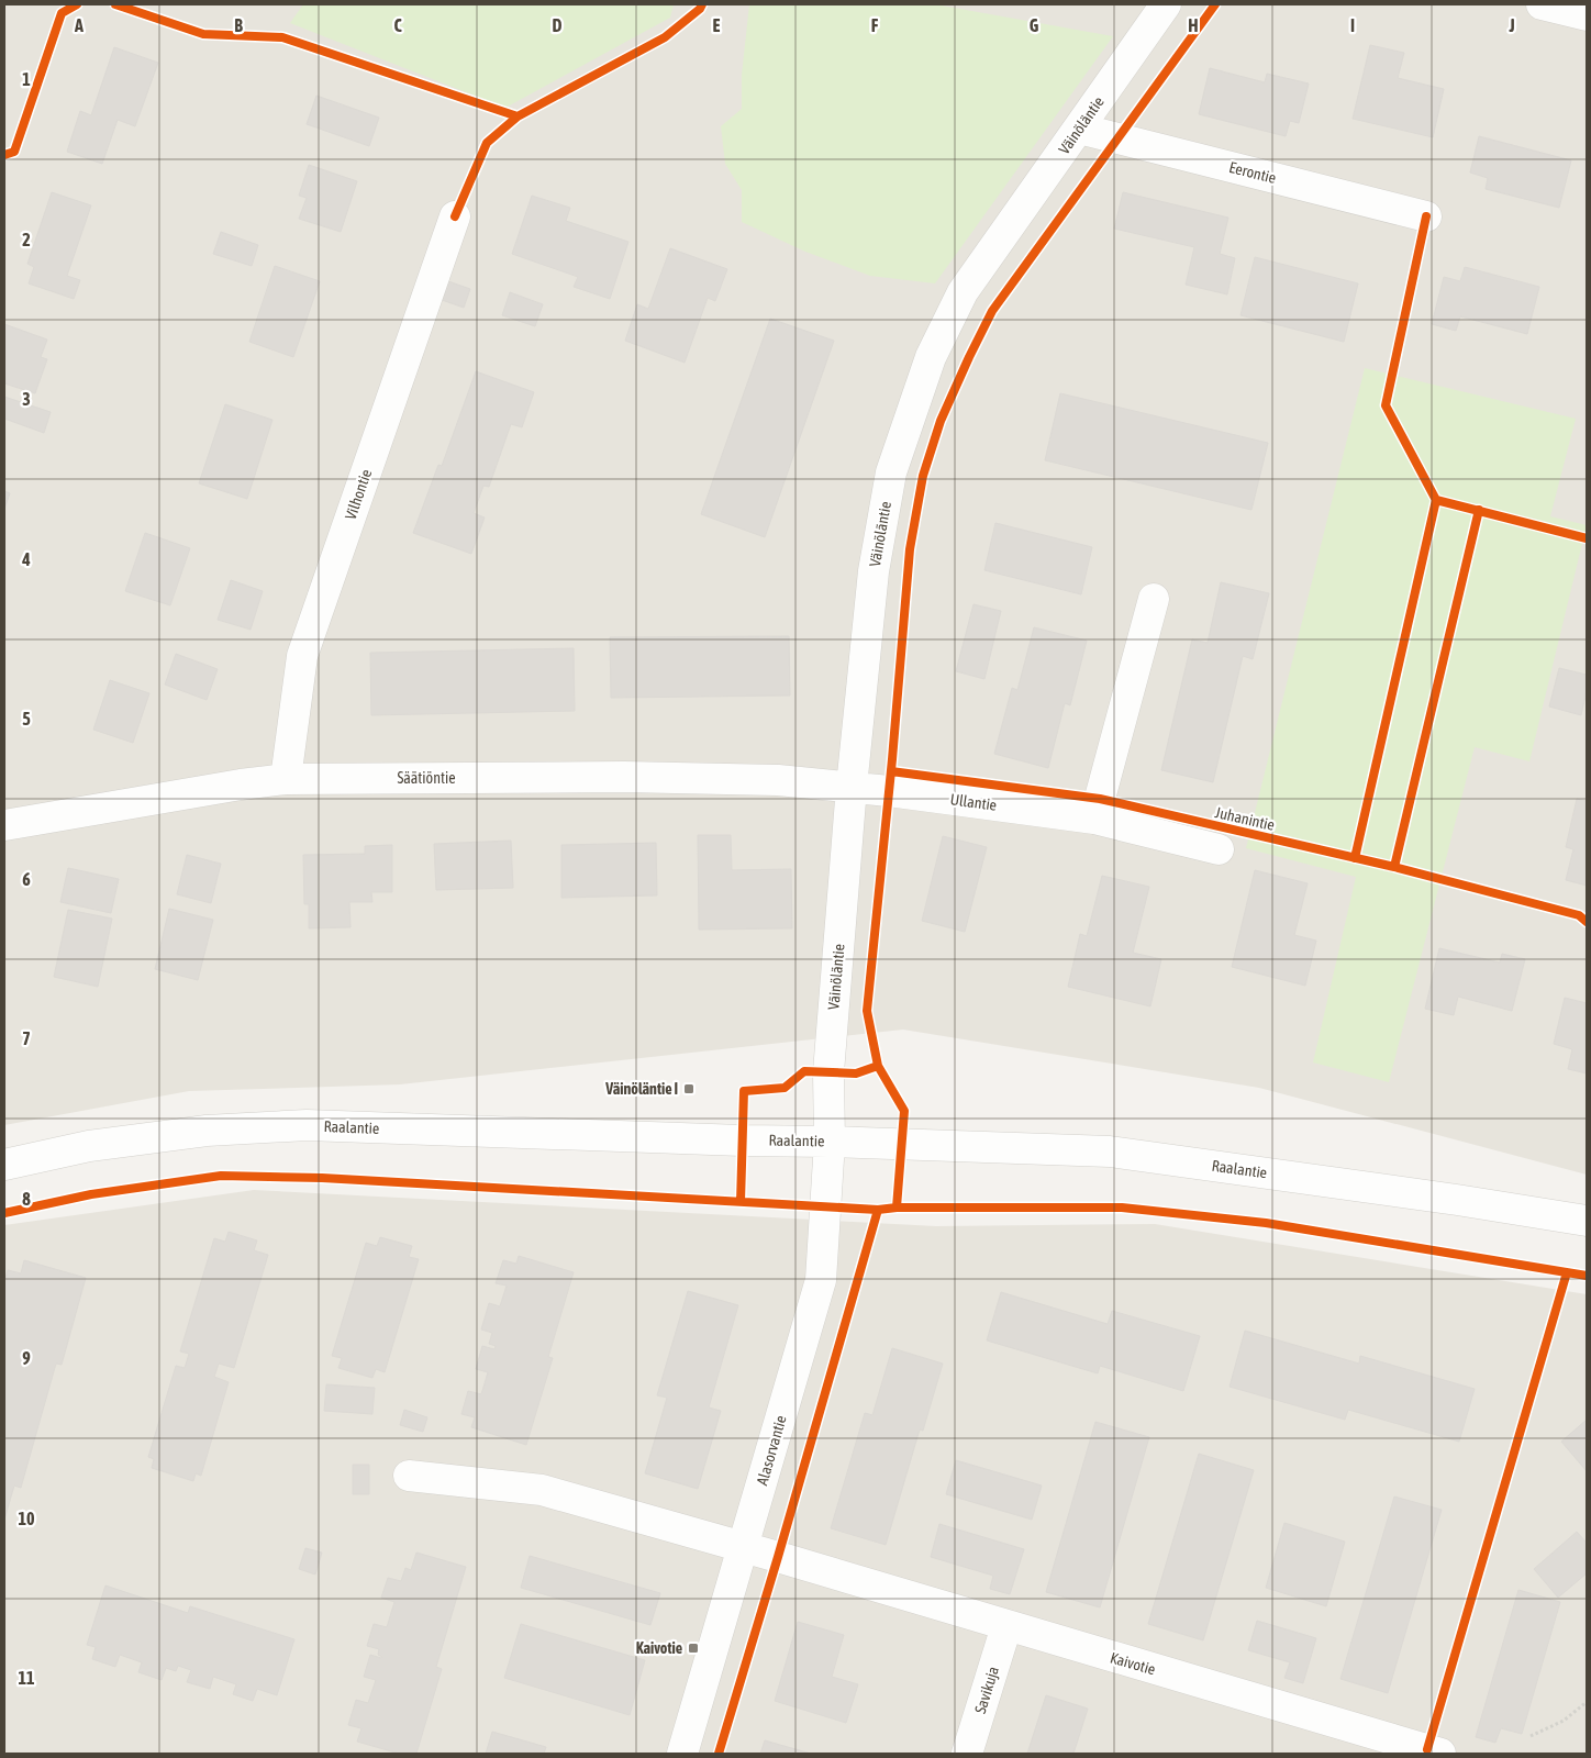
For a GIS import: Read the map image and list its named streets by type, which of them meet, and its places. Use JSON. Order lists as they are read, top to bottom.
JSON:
{
  "streets": {
    "street": [
      "Väinöläntie",
      "Eerontie",
      "Vilhontie",
      "Säätiöntie",
      "Ullantie",
      "Raalantie",
      "Alasorvantie",
      "Kaivotie",
      "Savikuja"
    ],
    "cycle path": ["Juhanintie"]
  },
  "crossings": [
    ["Väinöläntie", "Eerontie"],
    ["Väinöläntie", "Säätiöntie"],
    ["Väinöläntie", "Ullantie"],
    ["Väinöläntie", "Raalantie"],
    ["Väinöläntie", "Alasorvantie"],
    ["Vilhontie", "Säätiöntie"],
    ["Säätiöntie", "Ullantie"],
    ["Raalantie", "Alasorvantie"],
    ["Alasorvantie", "Kaivotie"],
    ["Kaivotie", "Savikuja"]
  ],
  "places": {
    "transit": ["Väinöläntie I", "Kaivotie"]
  },
  "grid": {
    "columns": [
      "A",
      "B",
      "C",
      "D",
      "E",
      "F",
      "G",
      "H",
      "I",
      "J"
    ],
    "rows": [
      "1",
      "2",
      "3",
      "4",
      "5",
      "6",
      "7",
      "8",
      "9",
      "10",
      "11"
    ]
  }
}
